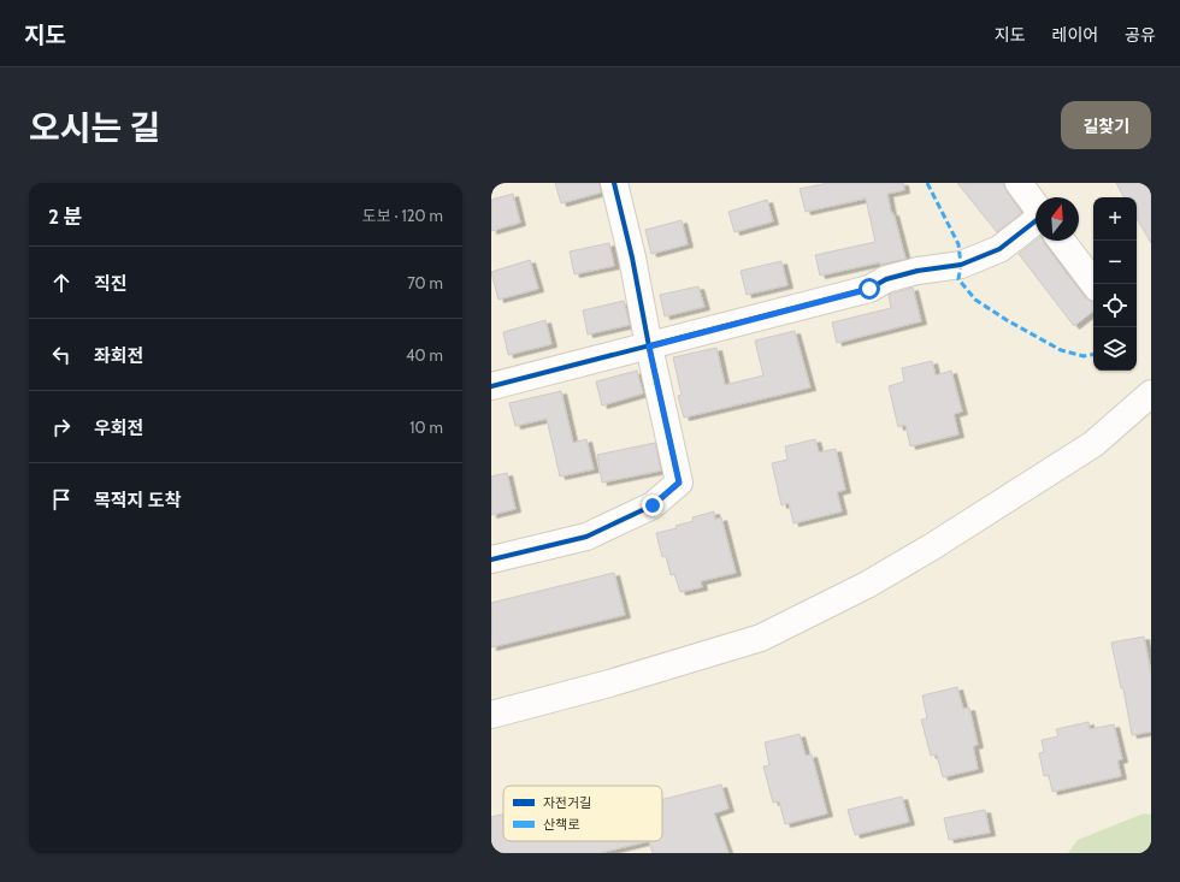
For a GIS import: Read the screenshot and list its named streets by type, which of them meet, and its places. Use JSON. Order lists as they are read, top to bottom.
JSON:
{
  "legend": ["자전거길", "산책로"],
  "north": "top",
  "page": {
    "header": "지도",
    "nav": ["지도", "레이어", "공유"],
    "title": "오시는 길",
    "buttons": "길찾기",
    "heading": ["2 분", "도보 · 120 m"],
    "map_buttons": ["+", "−"],
    "list": [
      ["직진", "70 m"],
      ["좌회전", "40 m"],
      ["우회전", "10 m"],
      "목적지 도착"
    ]
  }
}
